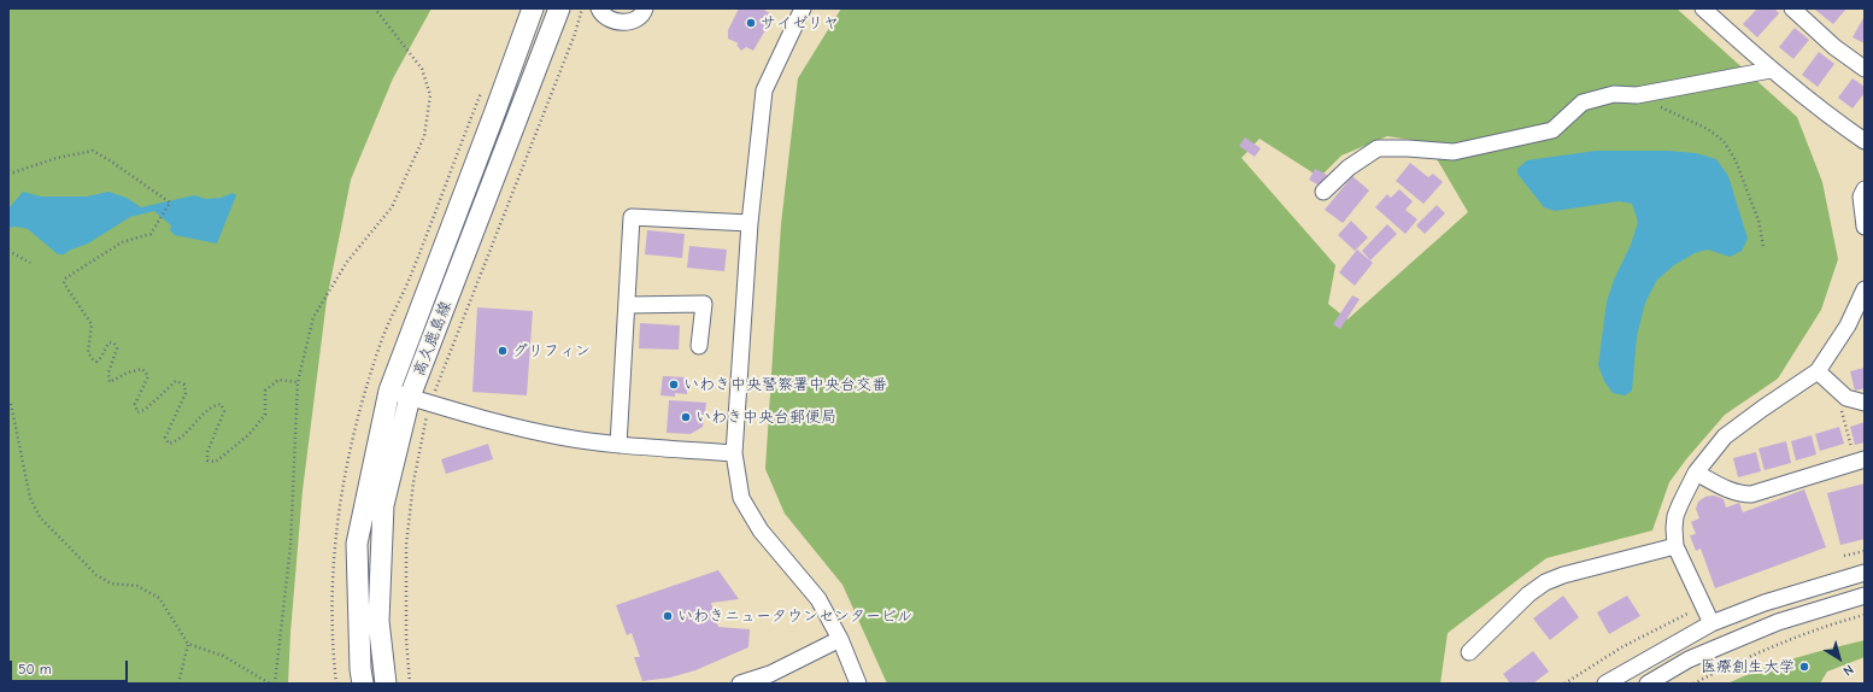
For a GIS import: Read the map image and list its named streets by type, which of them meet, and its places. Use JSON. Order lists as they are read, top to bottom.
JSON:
{
  "streets": {
    "main road": ["高久鹿島線"]
  },
  "places": [
    "サイゼリヤ",
    "グリフィン",
    "いわき中央警察署中央台交番",
    "いわき中央台郵便局",
    "いわきニュータウンセンタービル",
    "医療創生大学"
  ],
  "scale_bar": "50 m",
  "north": "bottom right"
}
